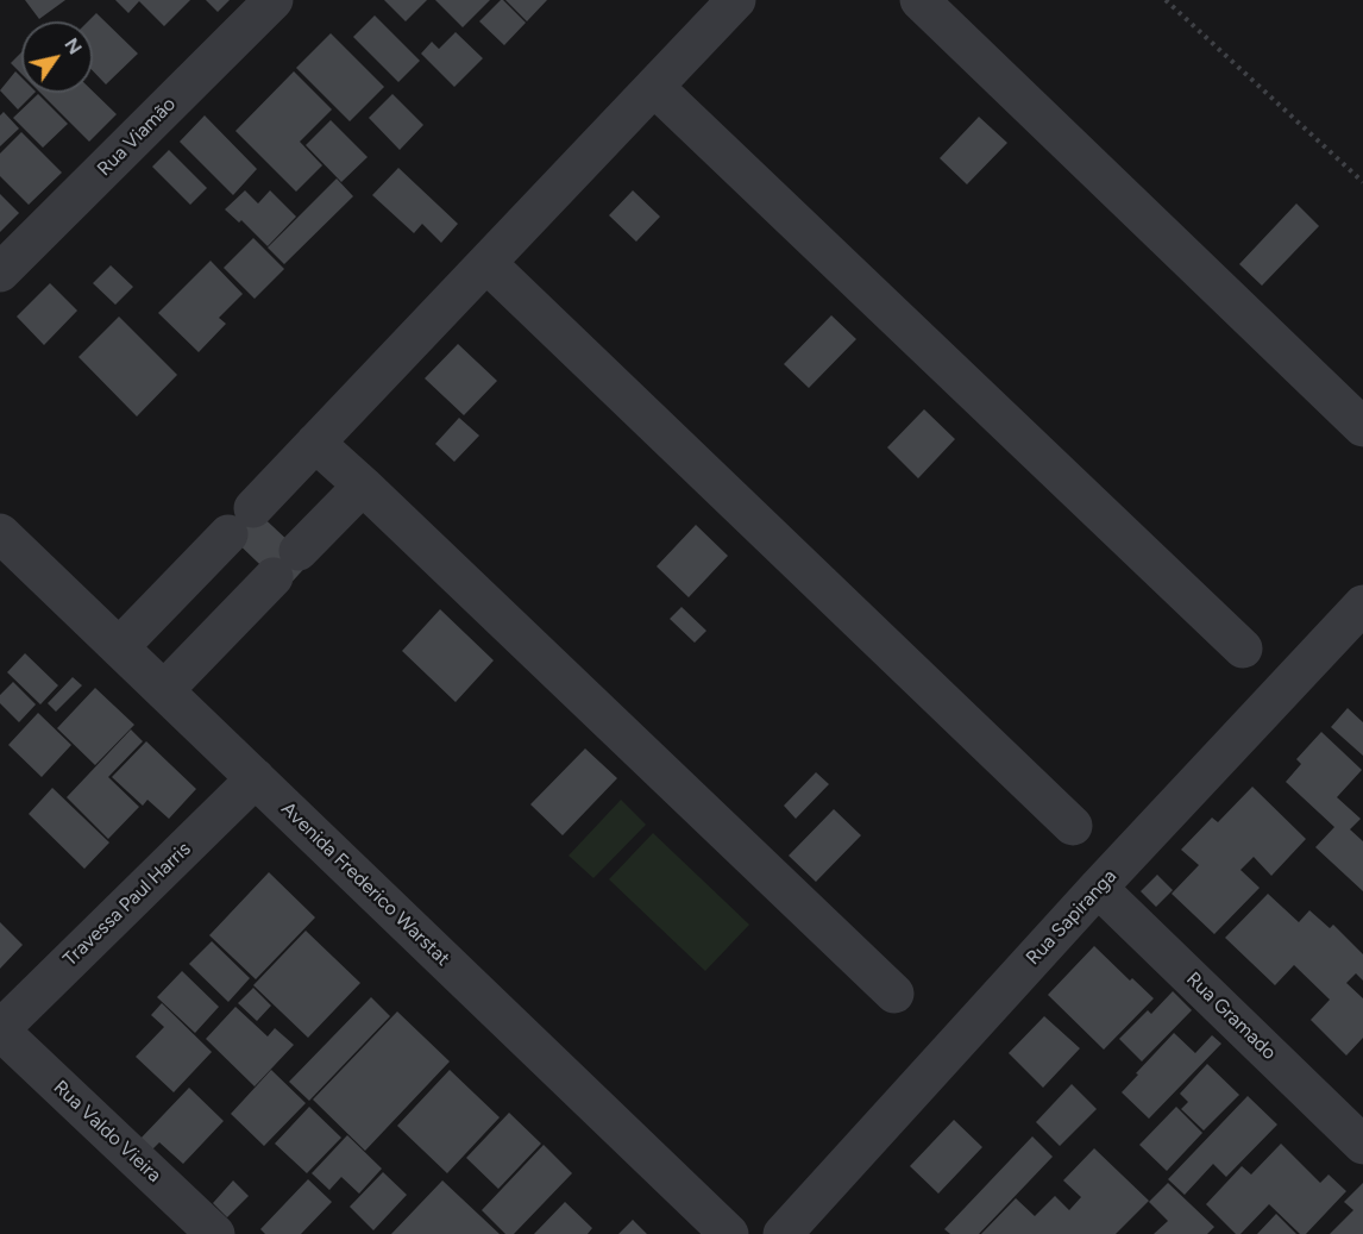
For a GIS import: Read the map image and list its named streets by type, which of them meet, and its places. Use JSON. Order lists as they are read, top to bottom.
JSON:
{
  "streets": {
    "street": [
      "Rua Viamão",
      "Avenida Frederico Warstat",
      "Travessa Paul Harris",
      "Rua Sapiranga",
      "Rua Gramado",
      "Rua Valdo Vieira"
    ]
  },
  "crossings": [
    ["Avenida Frederico Warstat", "Travessa Paul Harris"],
    ["Travessa Paul Harris", "Rua Valdo Vieira"],
    ["Rua Sapiranga", "Rua Gramado"]
  ],
  "north": "top right"
}
